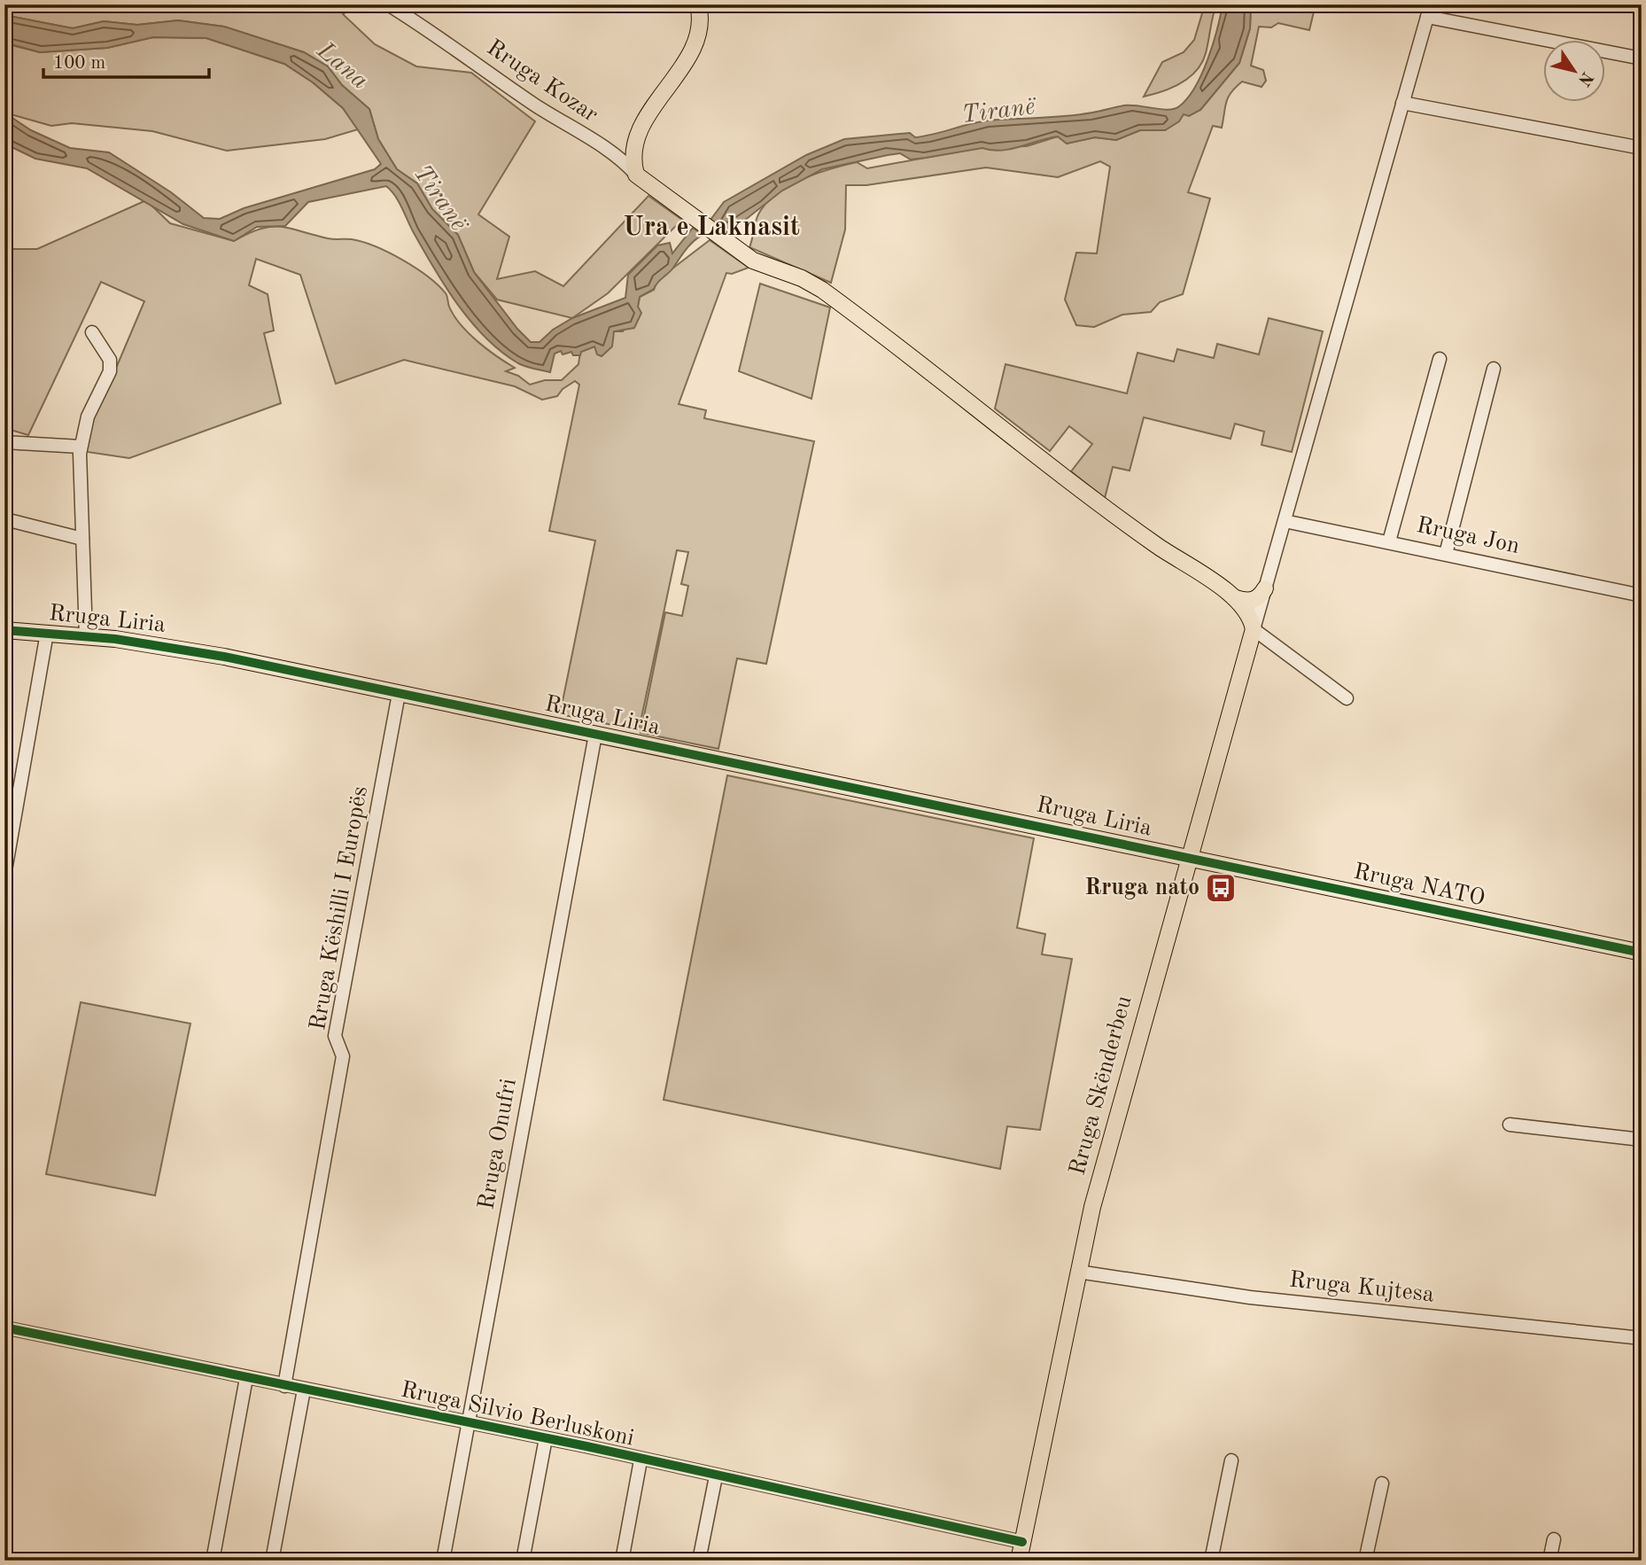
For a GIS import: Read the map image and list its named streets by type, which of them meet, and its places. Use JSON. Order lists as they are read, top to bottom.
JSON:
{
  "streets": {
    "main road": ["Rruga Liria", "Rruga NATO", "Rruga Skënderbeu"],
    "street": [
      "Rruga Kozar",
      "Rruga Jon",
      "Rruga Këshilli I Europës",
      "Rruga Onufri",
      "Rruga Kujtesa",
      "Rruga Silvio Berluskoni"
    ]
  },
  "crossings": [
    ["Rruga Liria", "Rruga NATO"],
    ["Rruga Liria", "Rruga Këshilli I Europës"],
    ["Rruga Liria", "Rruga Skënderbeu"],
    ["Rruga Liria", "Rruga Onufri"],
    ["Rruga NATO", "Rruga Skënderbeu"],
    ["Rruga Këshilli I Europës", "Rruga Silvio Berluskoni"],
    ["Rruga Skënderbeu", "Rruga Kujtesa"],
    ["Rruga Skënderbeu", "Rruga Silvio Berluskoni"],
    ["Rruga Onufri", "Rruga Silvio Berluskoni"]
  ],
  "districts": ["Ura e Laknasit"],
  "water": ["Lana", "Tiranë"],
  "places": {
    "bus stop": ["Rruga nato"]
  },
  "scale_bar": "100 m",
  "north": "bottom right"
}
